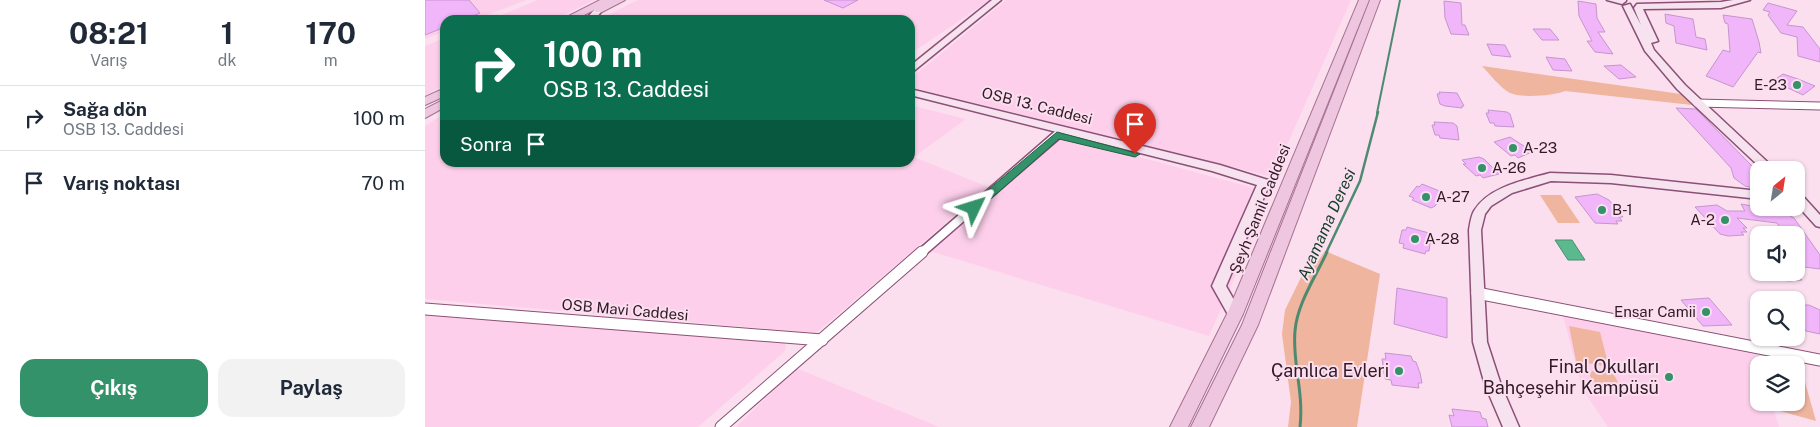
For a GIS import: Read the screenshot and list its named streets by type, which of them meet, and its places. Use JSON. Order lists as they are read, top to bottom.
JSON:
{
  "streets": {
    "main road": ["Şeyh Şamil Caddesi"],
    "street": ["OSB 13. Caddesi", "OSB Mavi Caddesi"]
  },
  "crossings": [
    ["OSB 13. Caddesi", "Şeyh Şamil Caddesi"]
  ],
  "water": ["Ayamama Deresi"],
  "places": [
    "E-23",
    "A-23",
    "A-26",
    "A-27",
    "B-1",
    "A-2",
    "A-28",
    "Ensar Camii",
    "Çamlıca Evleri",
    "Final Okulları Bahçeşehir Kampüsü"
  ],
  "north": "top right",
  "page": {
    "eta": [
      "08:21",
      "Varış",
      "1",
      "dk",
      "170",
      "m"
    ],
    "turn": ["100 m", "OSB 13. Caddesi"],
    "list": [
      {
        "name": "Sağa dön",
        "note": "OSB 13. Caddesi",
        "value": "100 m"
      },
      {
        "name": "Varış noktası",
        "value": "70 m"
      }
    ],
    "then": "Sonra",
    "buttons": ["Çıkış", "Paylaş"]
  }
}
